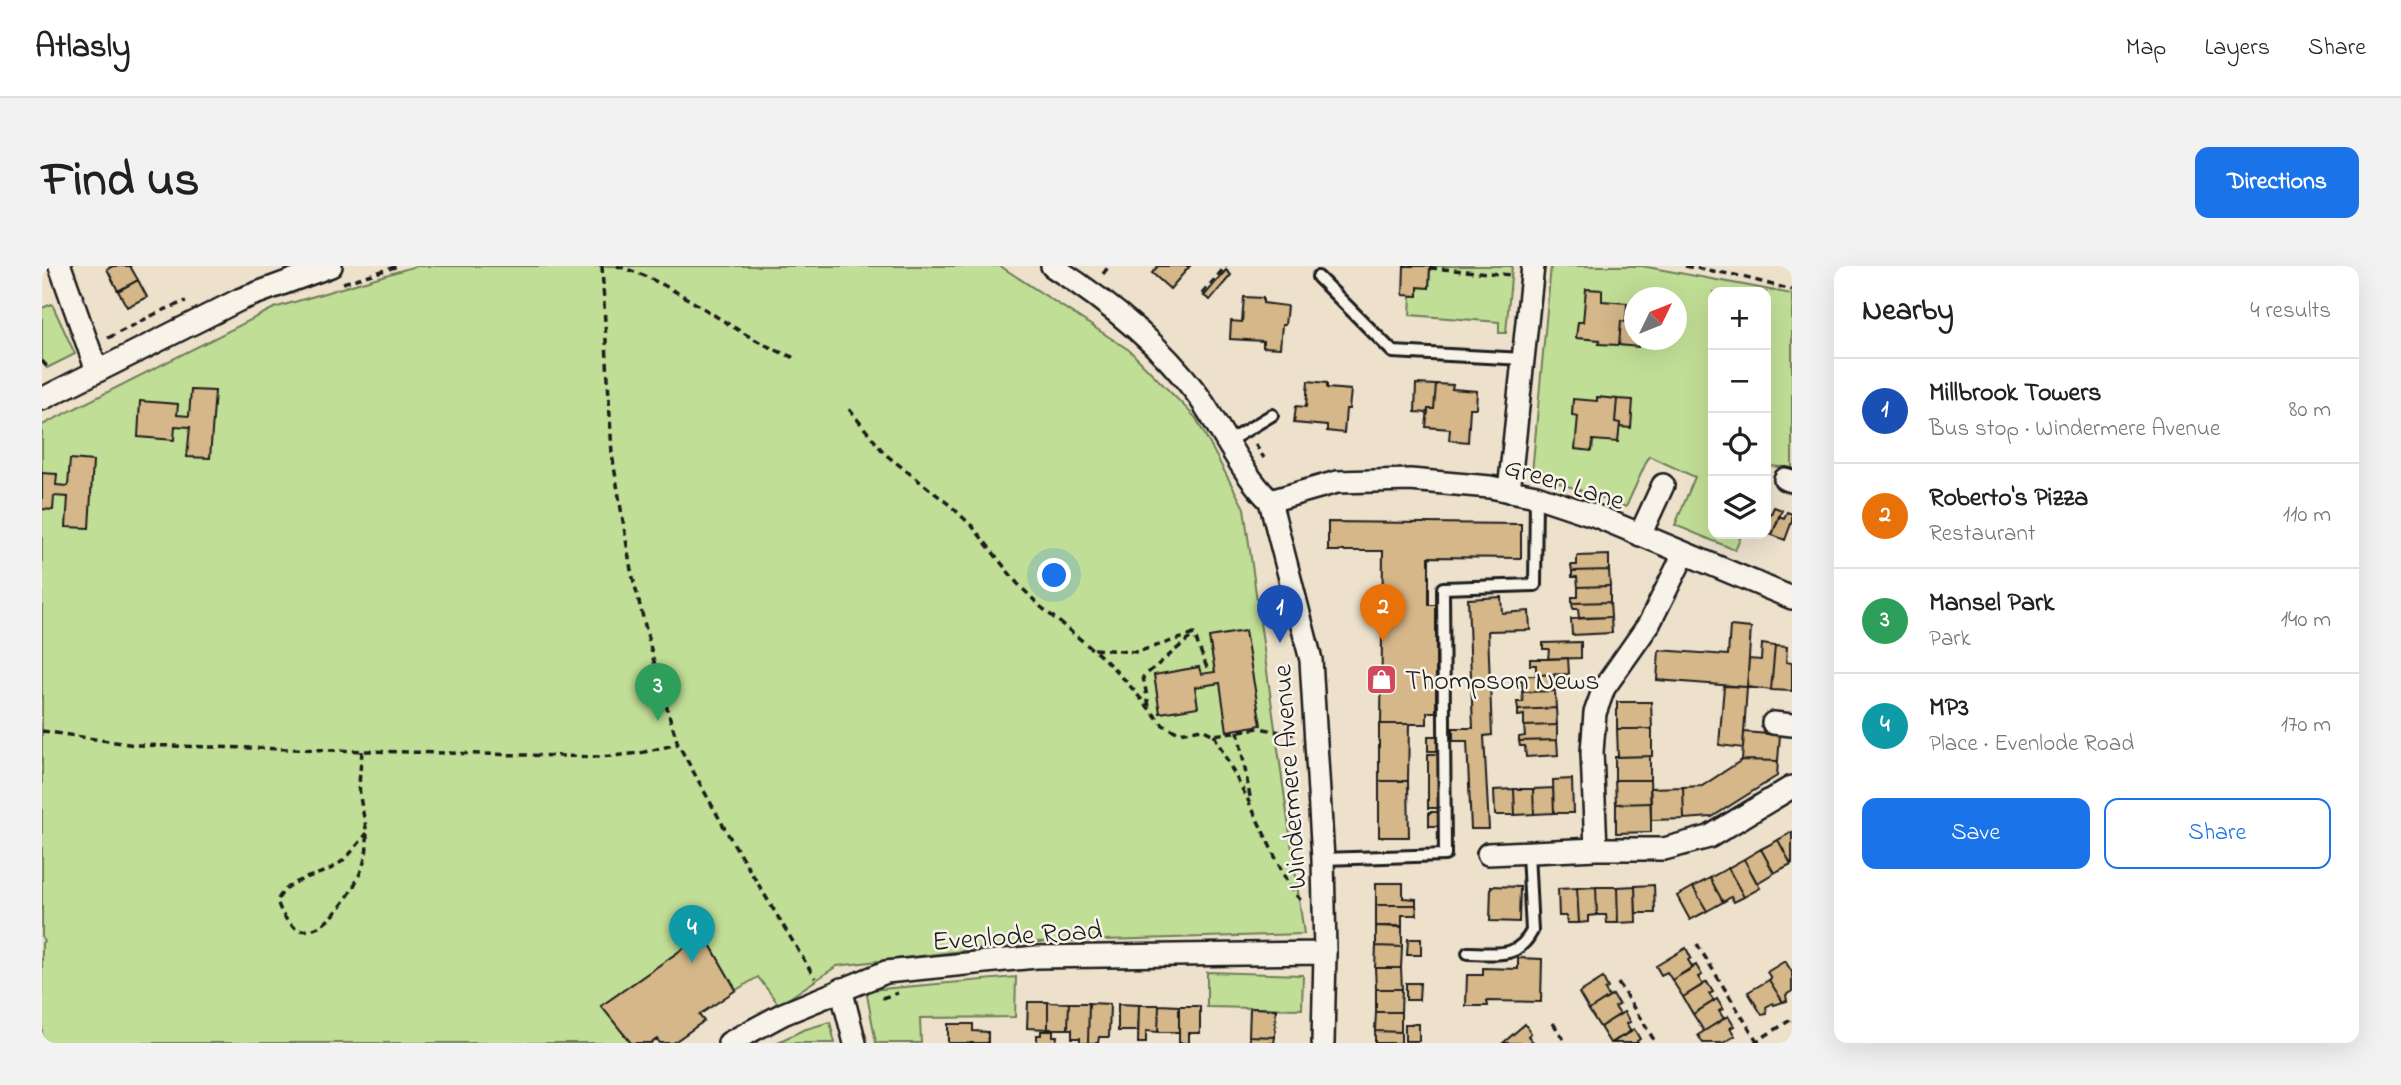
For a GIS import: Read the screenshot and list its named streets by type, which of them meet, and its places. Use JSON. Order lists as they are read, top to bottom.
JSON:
{
  "streets": {
    "street": ["Green Lane", "Windermere Avenue", "Evenlode Road"]
  },
  "crossings": [
    ["Green Lane", "Windermere Avenue"],
    ["Windermere Avenue", "Evenlode Road"]
  ],
  "places": {
    "shop": ["Thompson News"]
  },
  "north": "top right",
  "page": {
    "header": "Atlasly",
    "nav": ["Map", "Layers", "Share"],
    "title": "Find us",
    "buttons": [
      "Directions",
      ["Save", "Share"]
    ],
    "heading": ["Nearby", "4 results"],
    "map_buttons": ["+", "−"],
    "list": [
      {
        "mark": "1",
        "name": "Millbrook Towers",
        "note": "Bus stop · Windermere Avenue",
        "value": "80 m"
      },
      {
        "mark": "2",
        "name": "Roberto's Pizza",
        "note": "Restaurant",
        "value": "110 m"
      },
      {
        "mark": "3",
        "name": "Mansel Park",
        "note": "Park",
        "value": "140 m"
      },
      {
        "mark": "4",
        "name": "MP3",
        "note": "Place · Evenlode Road",
        "value": "170 m"
      }
    ],
    "pins": [
      "2",
      "1",
      "3",
      "4"
    ]
  }
}
